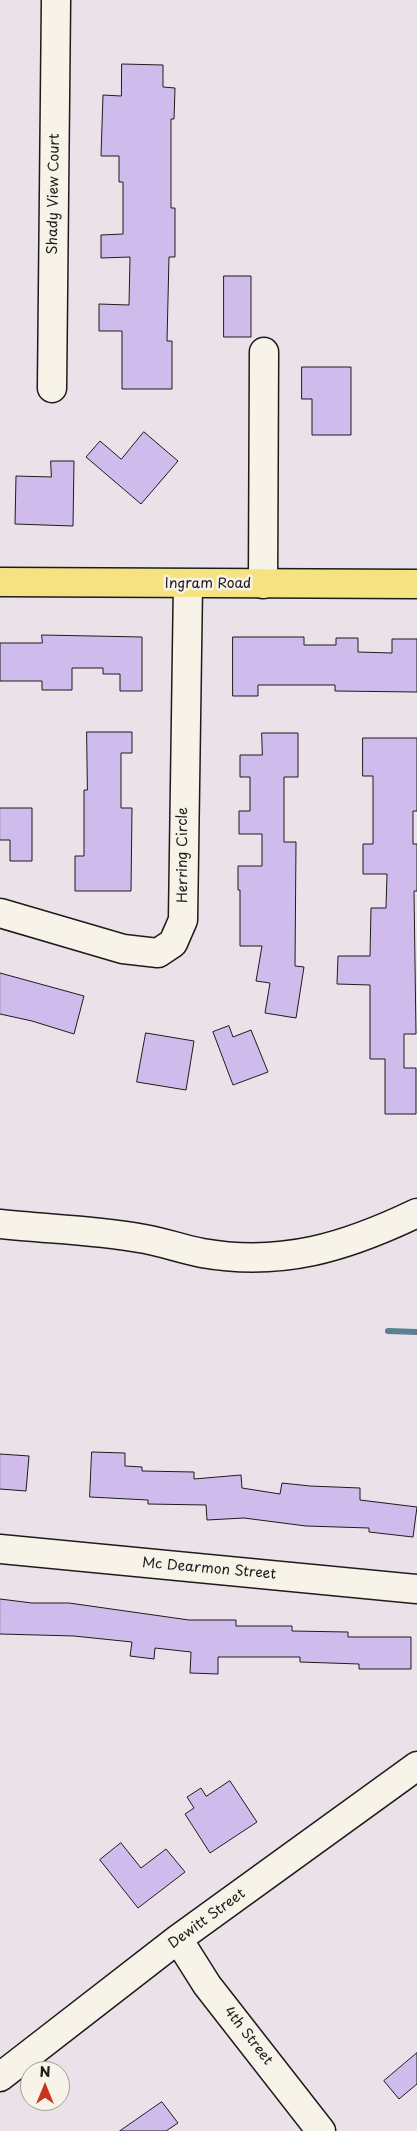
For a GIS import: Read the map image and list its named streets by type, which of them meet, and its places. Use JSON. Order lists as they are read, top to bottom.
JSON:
{
  "streets": {
    "main road": ["Ingram Road"],
    "street": [
      "Shady View Court",
      "Herring Circle",
      "Mc Dearmon Street",
      "Dewitt Street",
      "4th Street"
    ]
  },
  "crossings": [
    ["Ingram Road", "Herring Circle"],
    ["Dewitt Street", "4th Street"]
  ],
  "north": "top"
}
